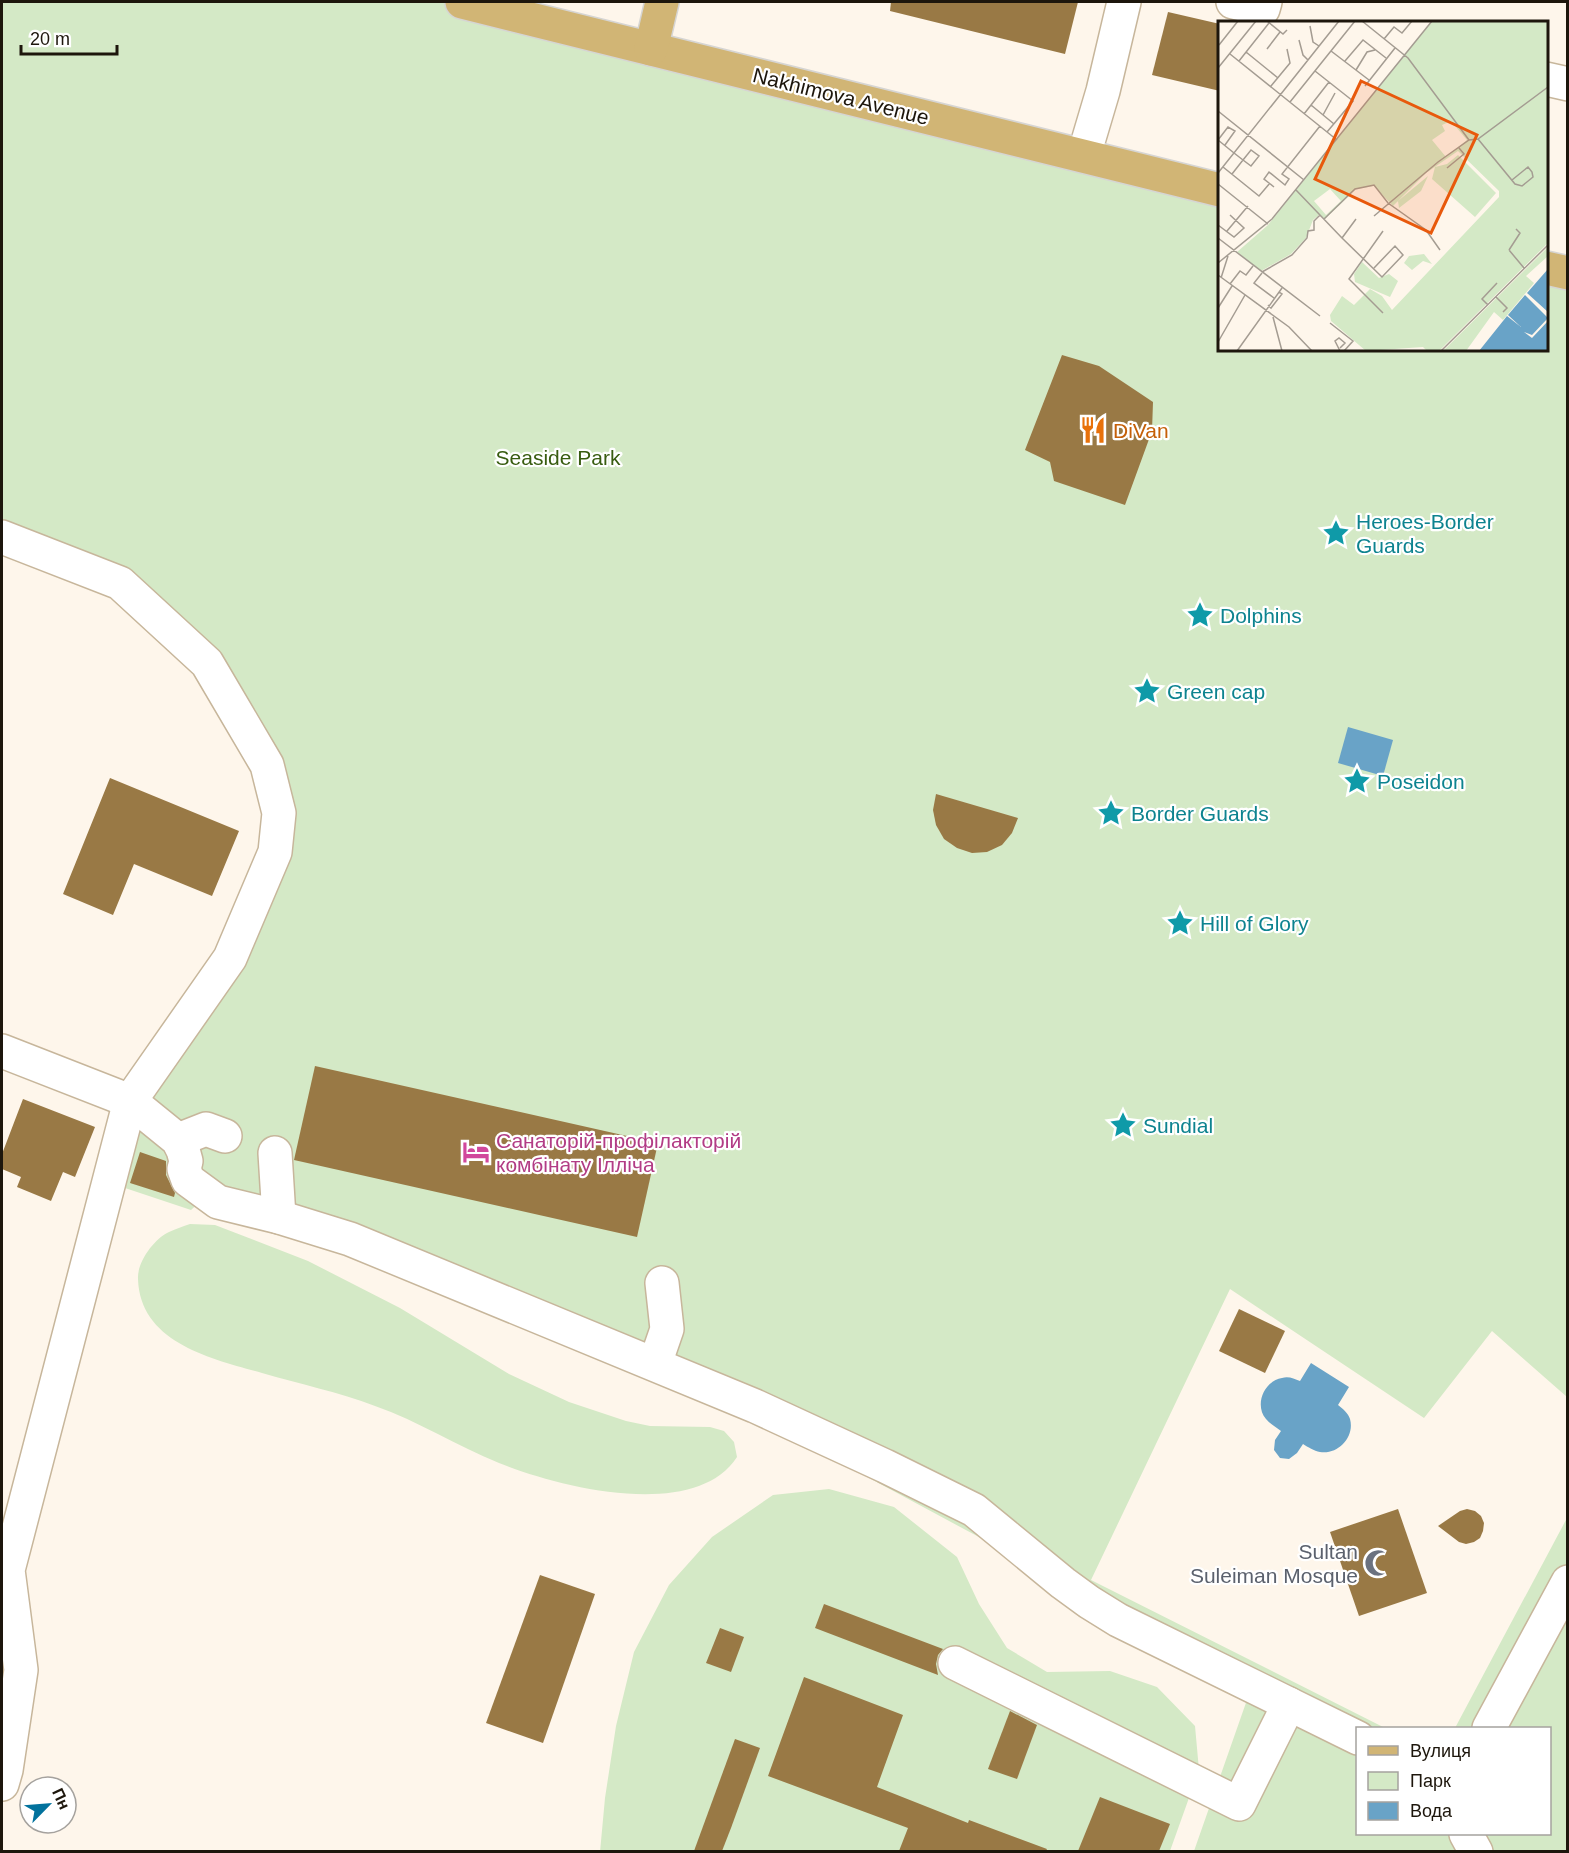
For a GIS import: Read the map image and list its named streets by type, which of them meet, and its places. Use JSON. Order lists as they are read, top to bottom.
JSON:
{
  "streets": {
    "main road": ["Nakhimova Avenue"]
  },
  "parks": ["Seaside Park"],
  "places": {
    "restaurant": ["DiVan"],
    "place": [
      "Heroes-Border Guards",
      "Dolphins",
      "Green cap",
      "Poseidon",
      "Border Guards",
      "Hill of Glory",
      "Sundial"
    ],
    "hotel": ["Санаторій-профілакторій комбінату Ілліча"],
    "mosque": ["Sultan Suleiman Mosque"]
  },
  "legend": ["Вулиця", "Парк", "Вода"],
  "scale_bar": "20 m",
  "north": "top right"
}
